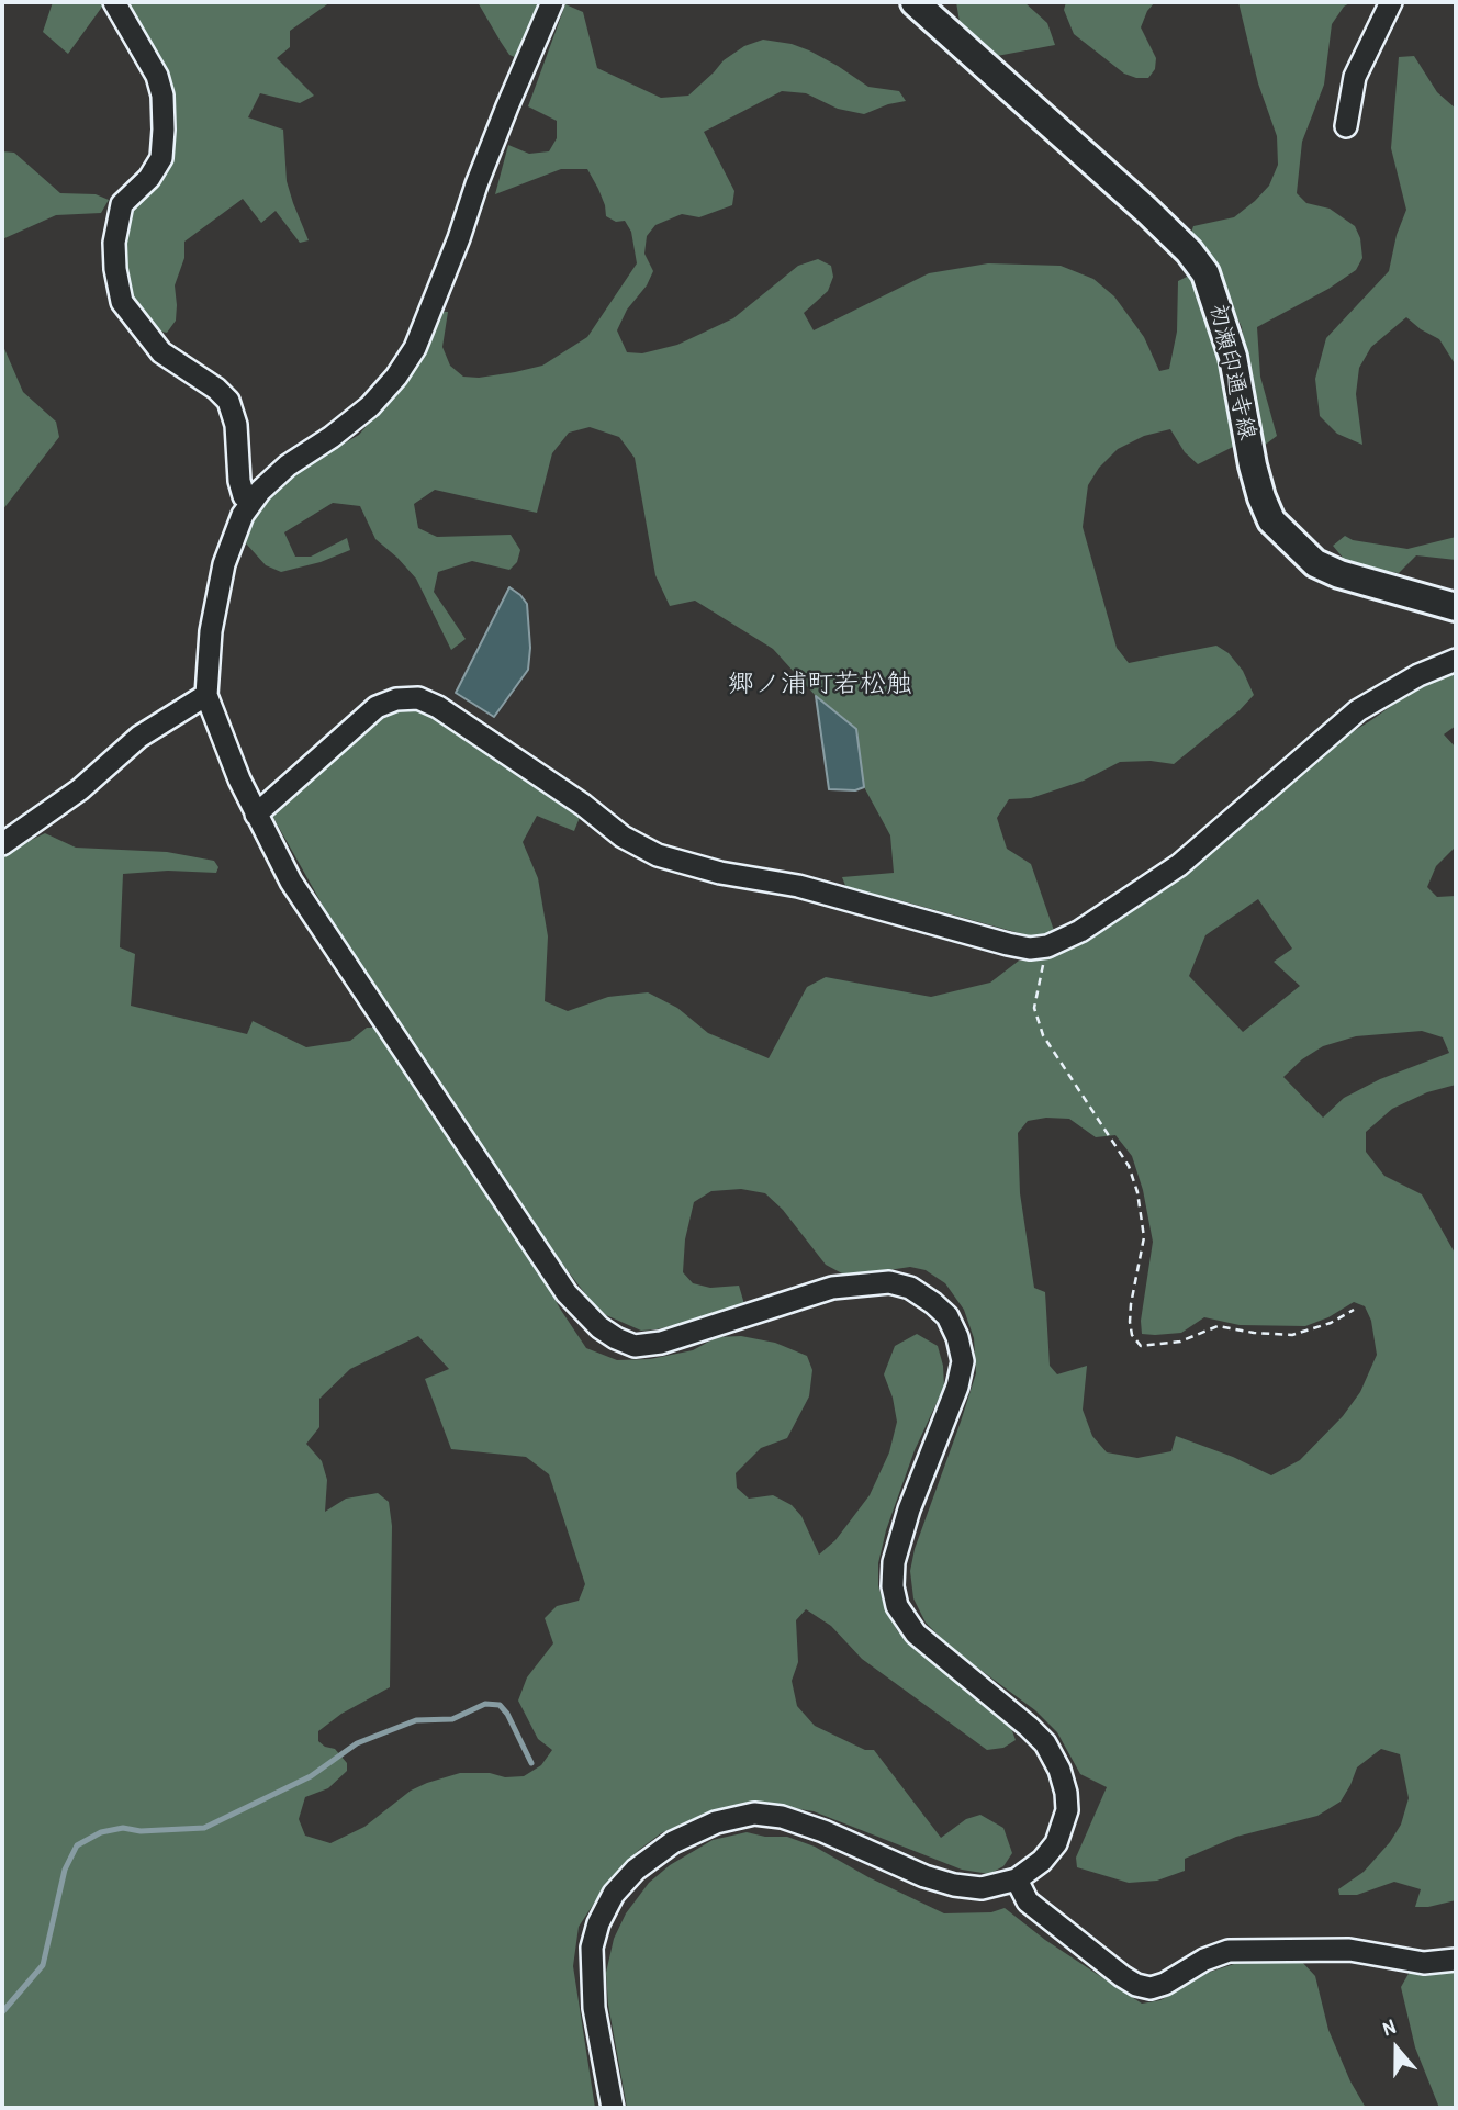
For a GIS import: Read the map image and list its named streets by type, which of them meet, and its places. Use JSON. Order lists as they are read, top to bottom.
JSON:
{
  "streets": {
    "main road": ["初瀬印通寺線"]
  },
  "districts": ["郷ノ浦町若松触"],
  "north": "top"
}
